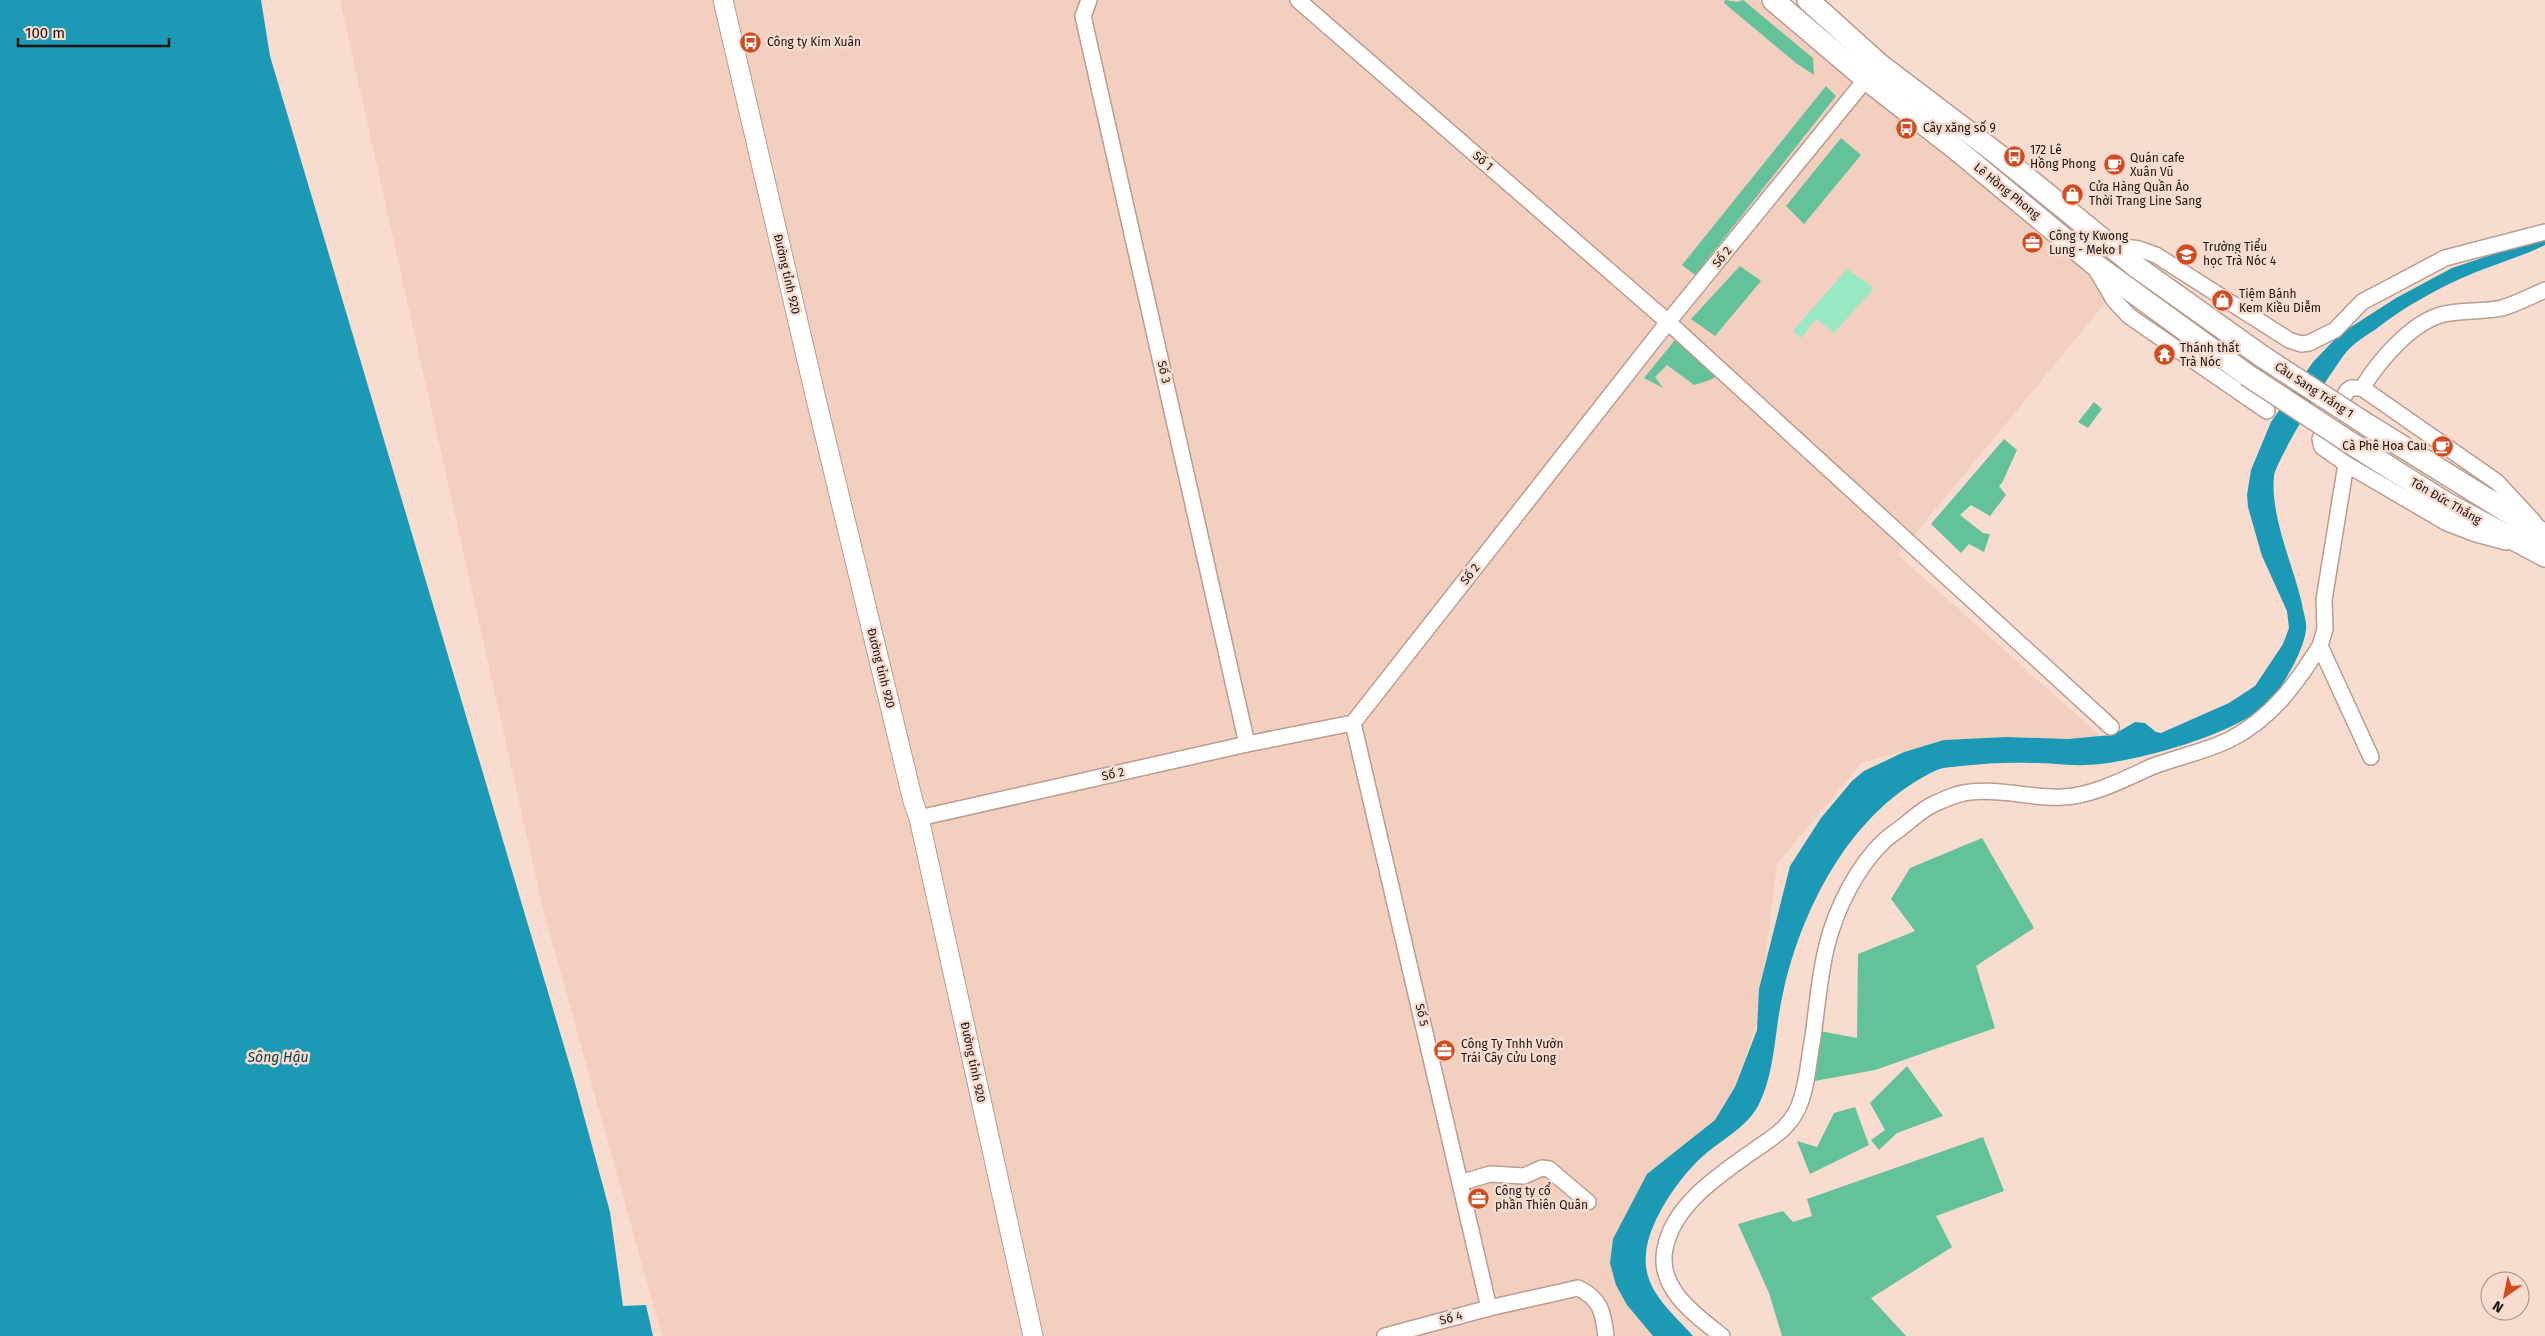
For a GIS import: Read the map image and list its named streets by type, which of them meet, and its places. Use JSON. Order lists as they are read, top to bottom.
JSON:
{
  "streets": {
    "highway": ["Lê Hồng Phong", "Cầu Sang Trắng 1", "Tôn Đức Thắng"],
    "main road": ["Đường tỉnh 920"],
    "street": [
      "Số 1",
      "Số 2",
      "Số 3",
      "Số 5",
      "Số 4"
    ]
  },
  "crossings": [
    ["Số 1", "Số 2"],
    ["Lê Hồng Phong", "Số 2"],
    ["Lê Hồng Phong", "Cầu Sang Trắng 1"],
    ["Số 2", "Đường tỉnh 920"],
    ["Số 2", "Số 3"],
    ["Số 2", "Số 5"],
    ["Cầu Sang Trắng 1", "Tôn Đức Thắng"],
    ["Số 5", "Số 4"]
  ],
  "water": ["Sông Hậu"],
  "places": {
    "bus stop": ["Công ty Kim Xuân", "Cây xăng số 9", "172 Lê Hồng Phong"],
    "cafe": ["Quán cafe Xuân Vũ", "Cà Phê Hoa Cau"],
    "shop": ["Cửa Hàng Quần Áo Thời Trang Line Sang", "Tiệm Bánh Kem Kiều Diễm"],
    "office": ["Công ty Kwong Lung - Meko I", "Công Ty Tnhh Vườn Trái Cây Cửu Long", "Công ty cổ phần Thiên Quân"],
    "school or university": ["Trường Tiểu học Trà Nóc 4"],
    "temple": ["Thánh thất Trà Nóc"]
  },
  "scale_bar": "100 m",
  "north": "bottom left"
}
